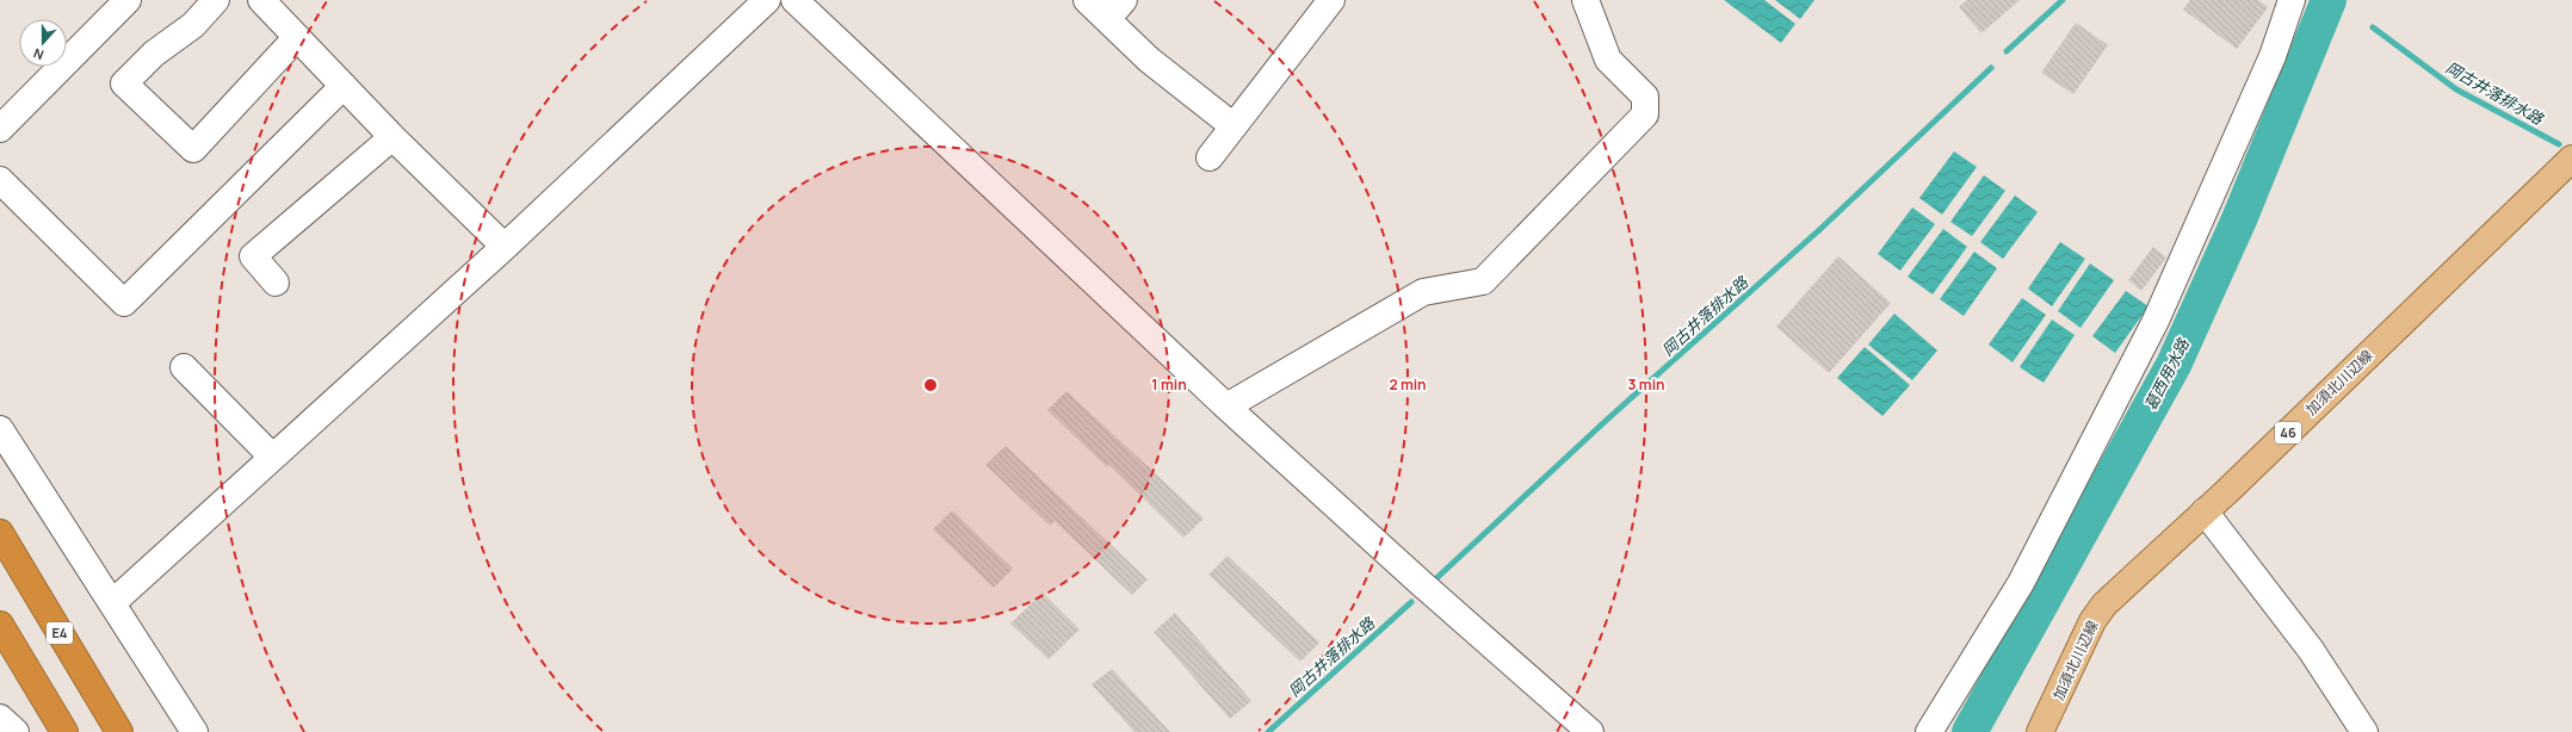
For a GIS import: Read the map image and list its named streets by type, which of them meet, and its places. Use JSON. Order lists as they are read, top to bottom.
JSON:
{
  "streets": {
    "highway": ["E4"],
    "main road": ["加須北川辺線", "46"]
  },
  "water": ["岡古井落排水路", "葛西用水路"],
  "north": "bottom",
  "rings": ["1 min", "2 min", "3 min"]
}
